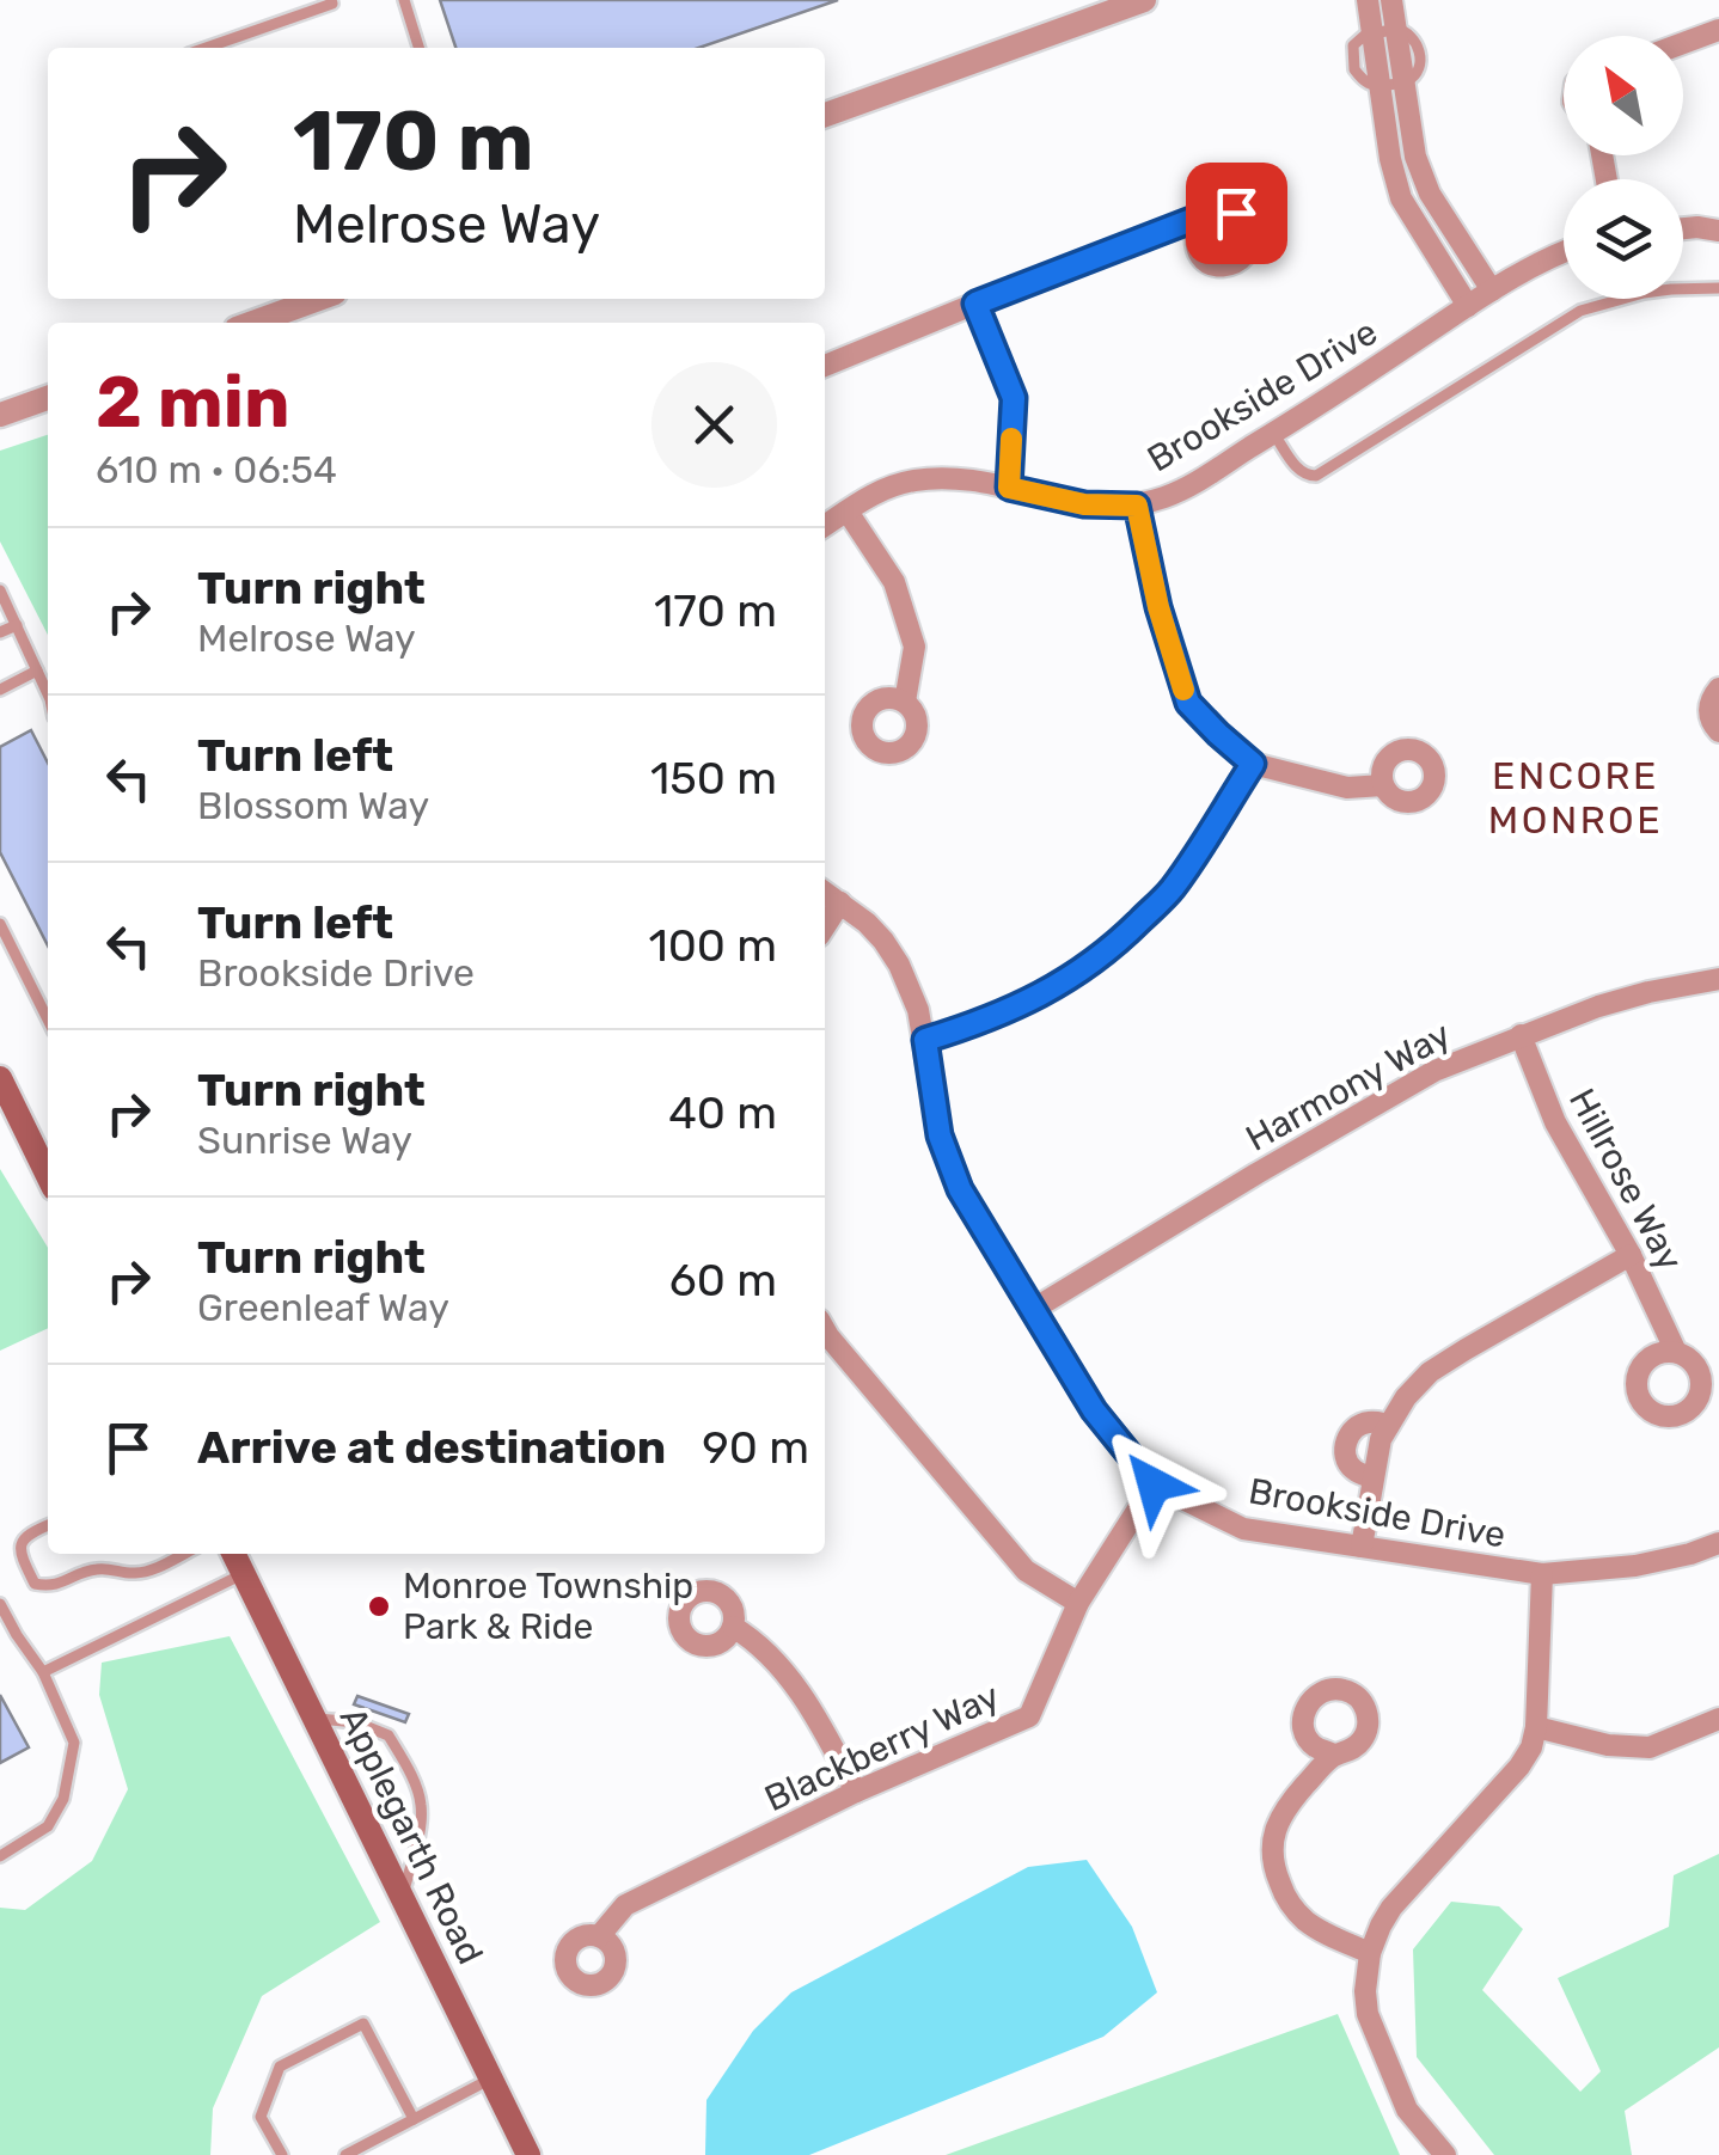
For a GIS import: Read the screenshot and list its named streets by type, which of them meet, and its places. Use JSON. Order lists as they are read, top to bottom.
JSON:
{
  "streets": {
    "main road": ["Applegarth Road"],
    "street": [
      "Brookside Drive",
      "Harmony Way",
      "Hillrose Way",
      "Blackberry Way"
    ]
  },
  "crossings": [
    ["Brookside Drive", "Harmony Way"],
    ["Brookside Drive", "Blackberry Way"],
    ["Harmony Way", "Hillrose Way"]
  ],
  "districts": ["ENCORE MONROE"],
  "places": ["Monroe Township Park & Ride"],
  "north": "top left",
  "page": {
    "turn": ["170 m", "Melrose Way"],
    "heading": ["2 min", "610 m · 06:54"],
    "list": [
      {
        "name": "Turn right",
        "note": "Melrose Way",
        "value": "170 m"
      },
      {
        "name": "Turn left",
        "note": "Blossom Way",
        "value": "150 m"
      },
      {
        "name": "Turn left",
        "note": "Brookside Drive",
        "value": "100 m"
      },
      {
        "name": "Turn right",
        "note": "Sunrise Way",
        "value": "40 m"
      },
      {
        "name": "Turn right",
        "note": "Greenleaf Way",
        "value": "60 m"
      },
      {
        "name": "Arrive at destination",
        "value": "90 m"
      }
    ]
  }
}
